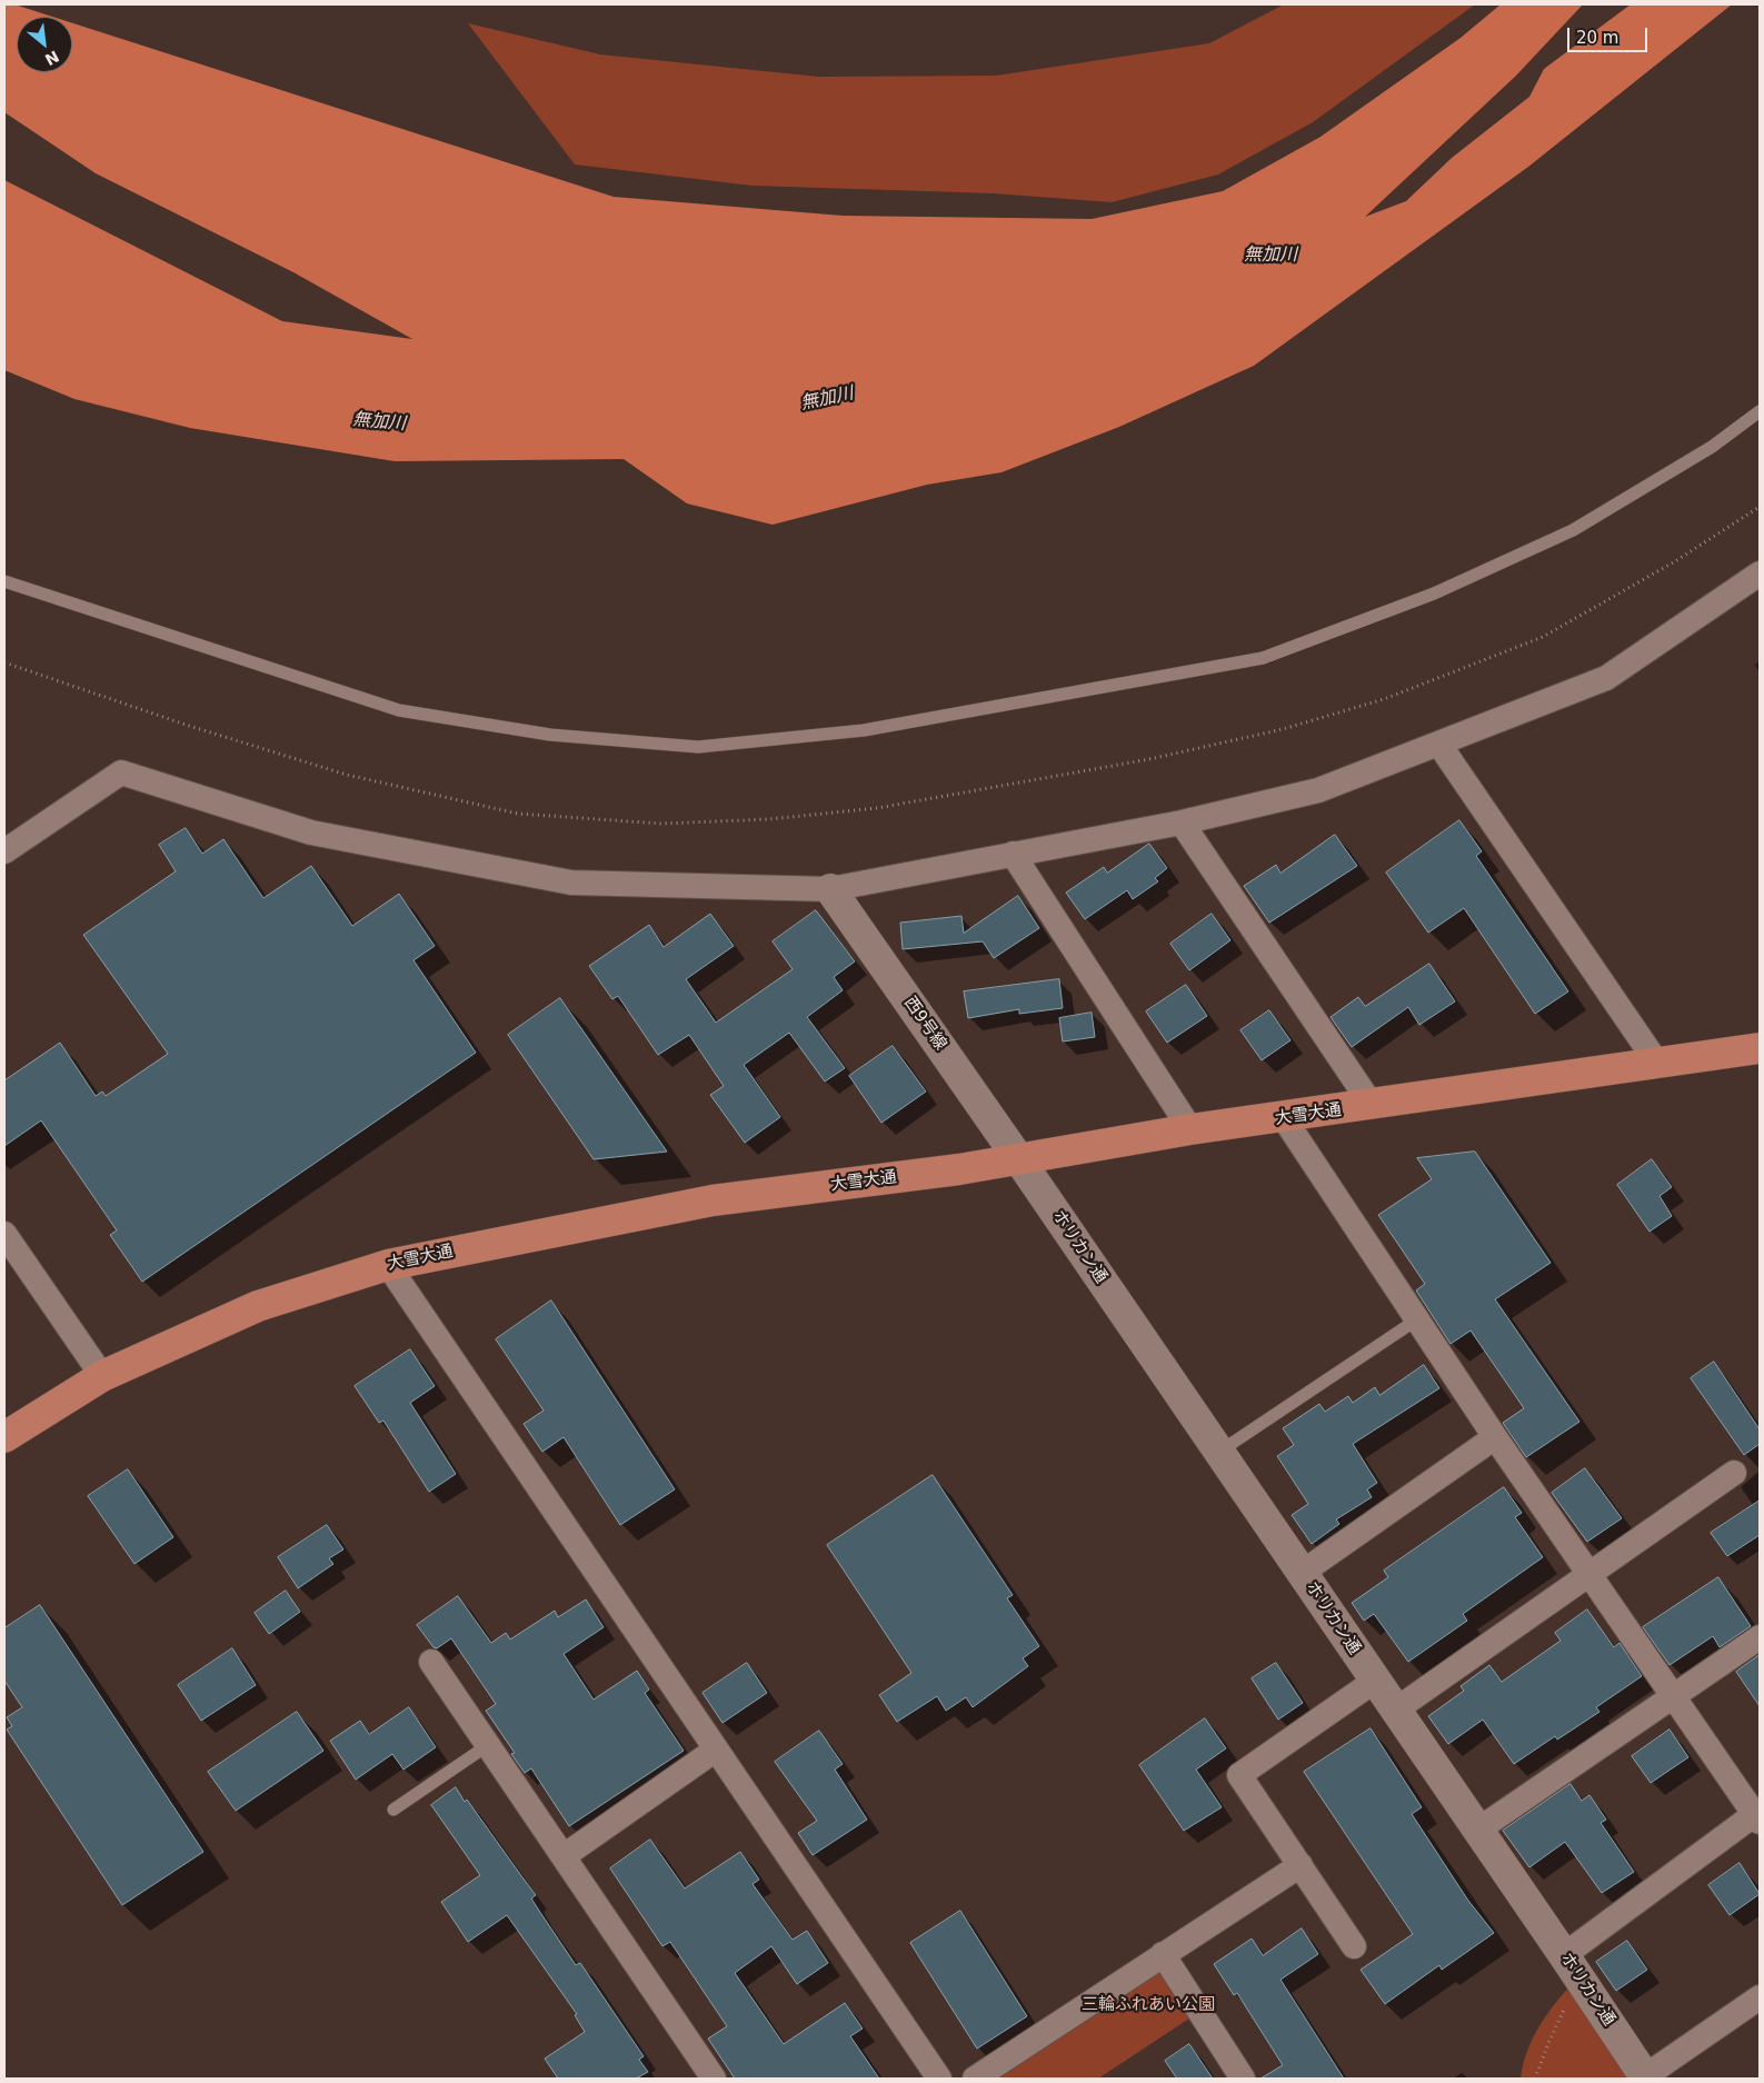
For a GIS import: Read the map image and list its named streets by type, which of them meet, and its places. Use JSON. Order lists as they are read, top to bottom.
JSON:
{
  "streets": {
    "highway": ["大雪大通"],
    "street": ["西9号線", "ホリカン通"]
  },
  "crossings": [
    ["西9号線", "大雪大通"],
    ["西9号線", "ホリカン通"],
    ["大雪大通", "ホリカン通"]
  ],
  "water": ["無加川"],
  "parks": ["三輪ふれあい公園"],
  "scale_bar": "20 m",
  "north": "bottom right"
}
